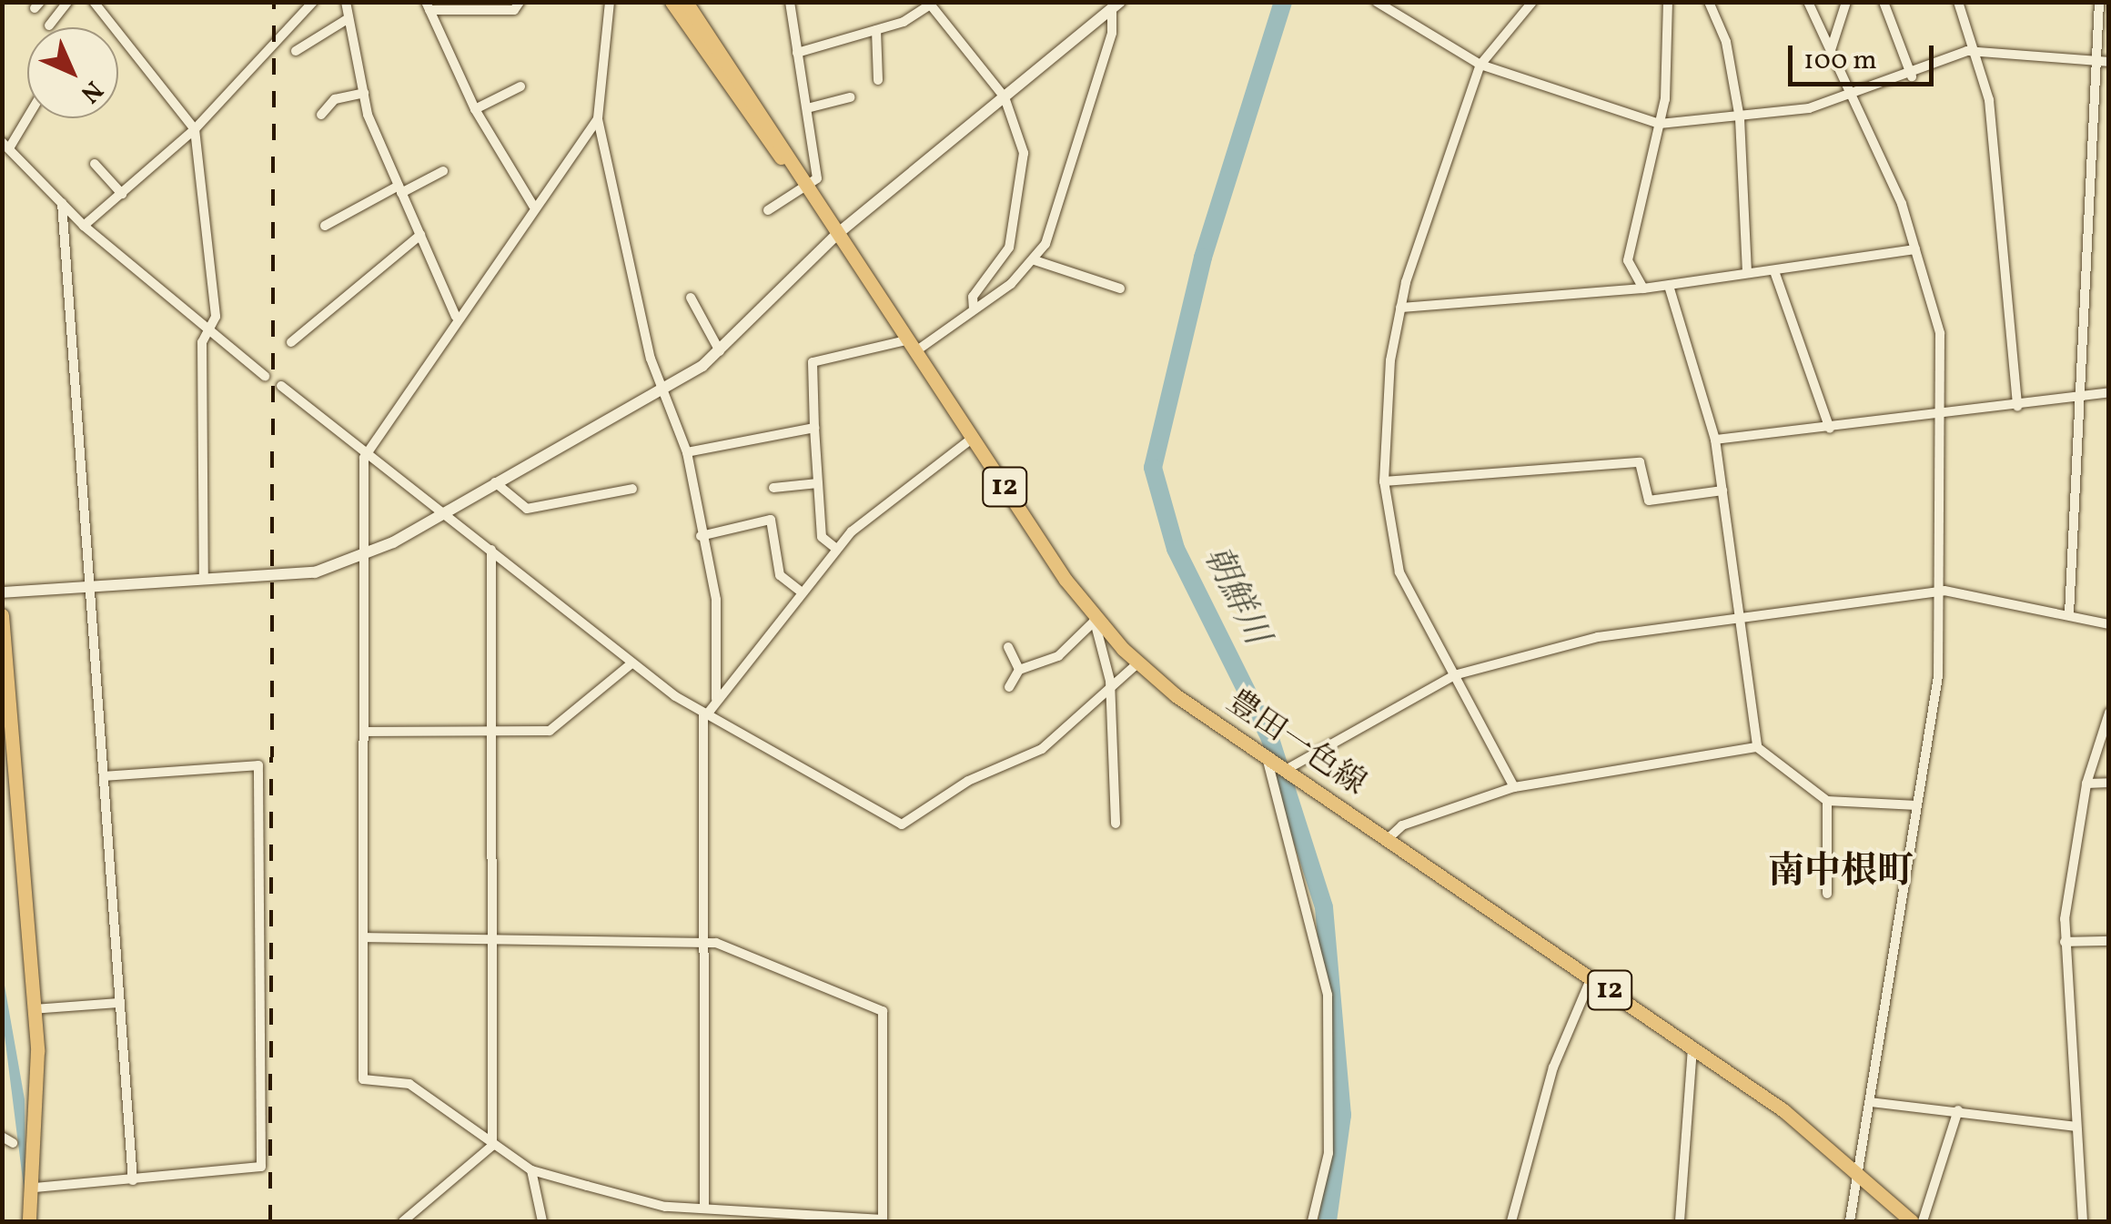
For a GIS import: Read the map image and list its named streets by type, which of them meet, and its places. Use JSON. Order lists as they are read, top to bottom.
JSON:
{
  "streets": {
    "main road": ["12", "豊田一色線"]
  },
  "districts": ["南中根町"],
  "water": ["朝鮮川"],
  "scale_bar": "100 m",
  "north": "bottom right"
}
